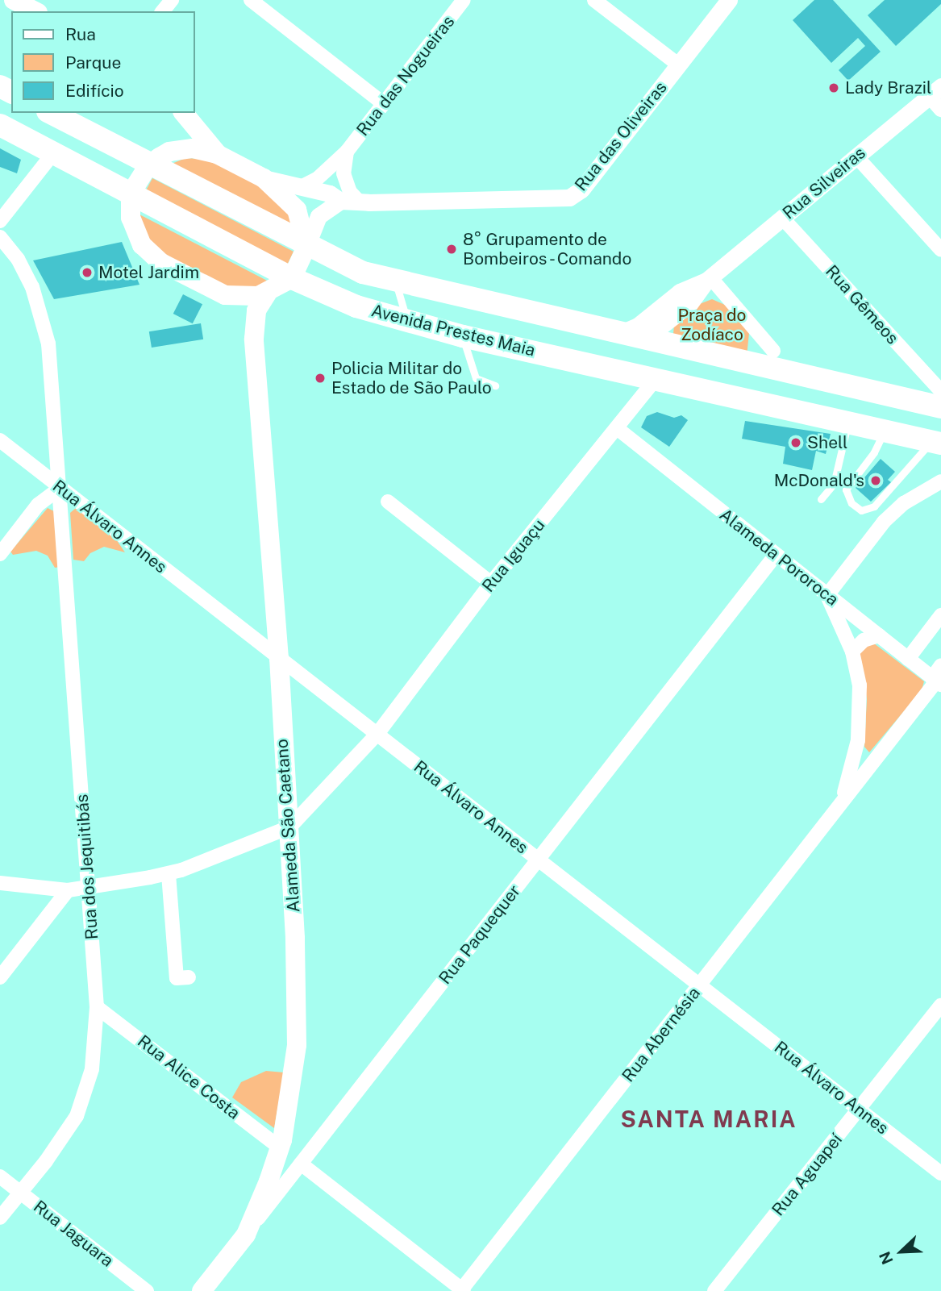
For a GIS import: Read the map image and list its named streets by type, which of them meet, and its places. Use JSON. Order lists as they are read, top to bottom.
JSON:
{
  "streets": {
    "highway": ["Avenida Prestes Maia"],
    "main road": ["Alameda São Caetano"],
    "street": [
      "Rua das Nogueiras",
      "Rua das Oliveiras",
      "Rua Silveiras",
      "Rua Gêmeos",
      "Rua Álvaro Annes",
      "Rua Iguaçu",
      "Alameda Pororoca",
      "Rua dos Jequitibás",
      "Rua Paquequer",
      "Rua Abernésia",
      "Rua Alice Costa",
      "Rua Aguapeí",
      "Rua Jaguara"
    ]
  },
  "crossings": [
    ["Rua das Nogueiras", "Rua das Oliveiras"],
    ["Rua Silveiras", "Rua Gêmeos"],
    ["Rua Silveiras", "Avenida Prestes Maia"],
    ["Avenida Prestes Maia", "Rua Iguaçu"],
    ["Rua Álvaro Annes", "Rua Iguaçu"],
    ["Rua Álvaro Annes", "Alameda São Caetano"],
    ["Rua Álvaro Annes", "Rua dos Jequitibás"],
    ["Rua Álvaro Annes", "Rua Paquequer"],
    ["Rua Álvaro Annes", "Rua Abernésia"],
    ["Rua Álvaro Annes", "Rua Aguapeí"],
    ["Rua Iguaçu", "Alameda Pororoca"],
    ["Rua Iguaçu", "Alameda São Caetano"],
    ["Alameda Pororoca", "Rua Paquequer"],
    ["Alameda Pororoca", "Rua Abernésia"],
    ["Alameda São Caetano", "Rua Paquequer"],
    ["Alameda São Caetano", "Rua Alice Costa"],
    ["Rua dos Jequitibás", "Rua Alice Costa"],
    ["Rua dos Jequitibás", "Rua Jaguara"]
  ],
  "districts": ["SANTA MARIA"],
  "parks": ["Praça do Zodíaco"],
  "places": [
    "Lady Brazil",
    "8° Grupamento de Bombeiros - Comando",
    "Motel Jardim",
    "Policia Militar do Estado de São Paulo",
    "Shell",
    "McDonald's"
  ],
  "legend": ["Rua", "Parque", "Edifício"],
  "north": "bottom left"
}
